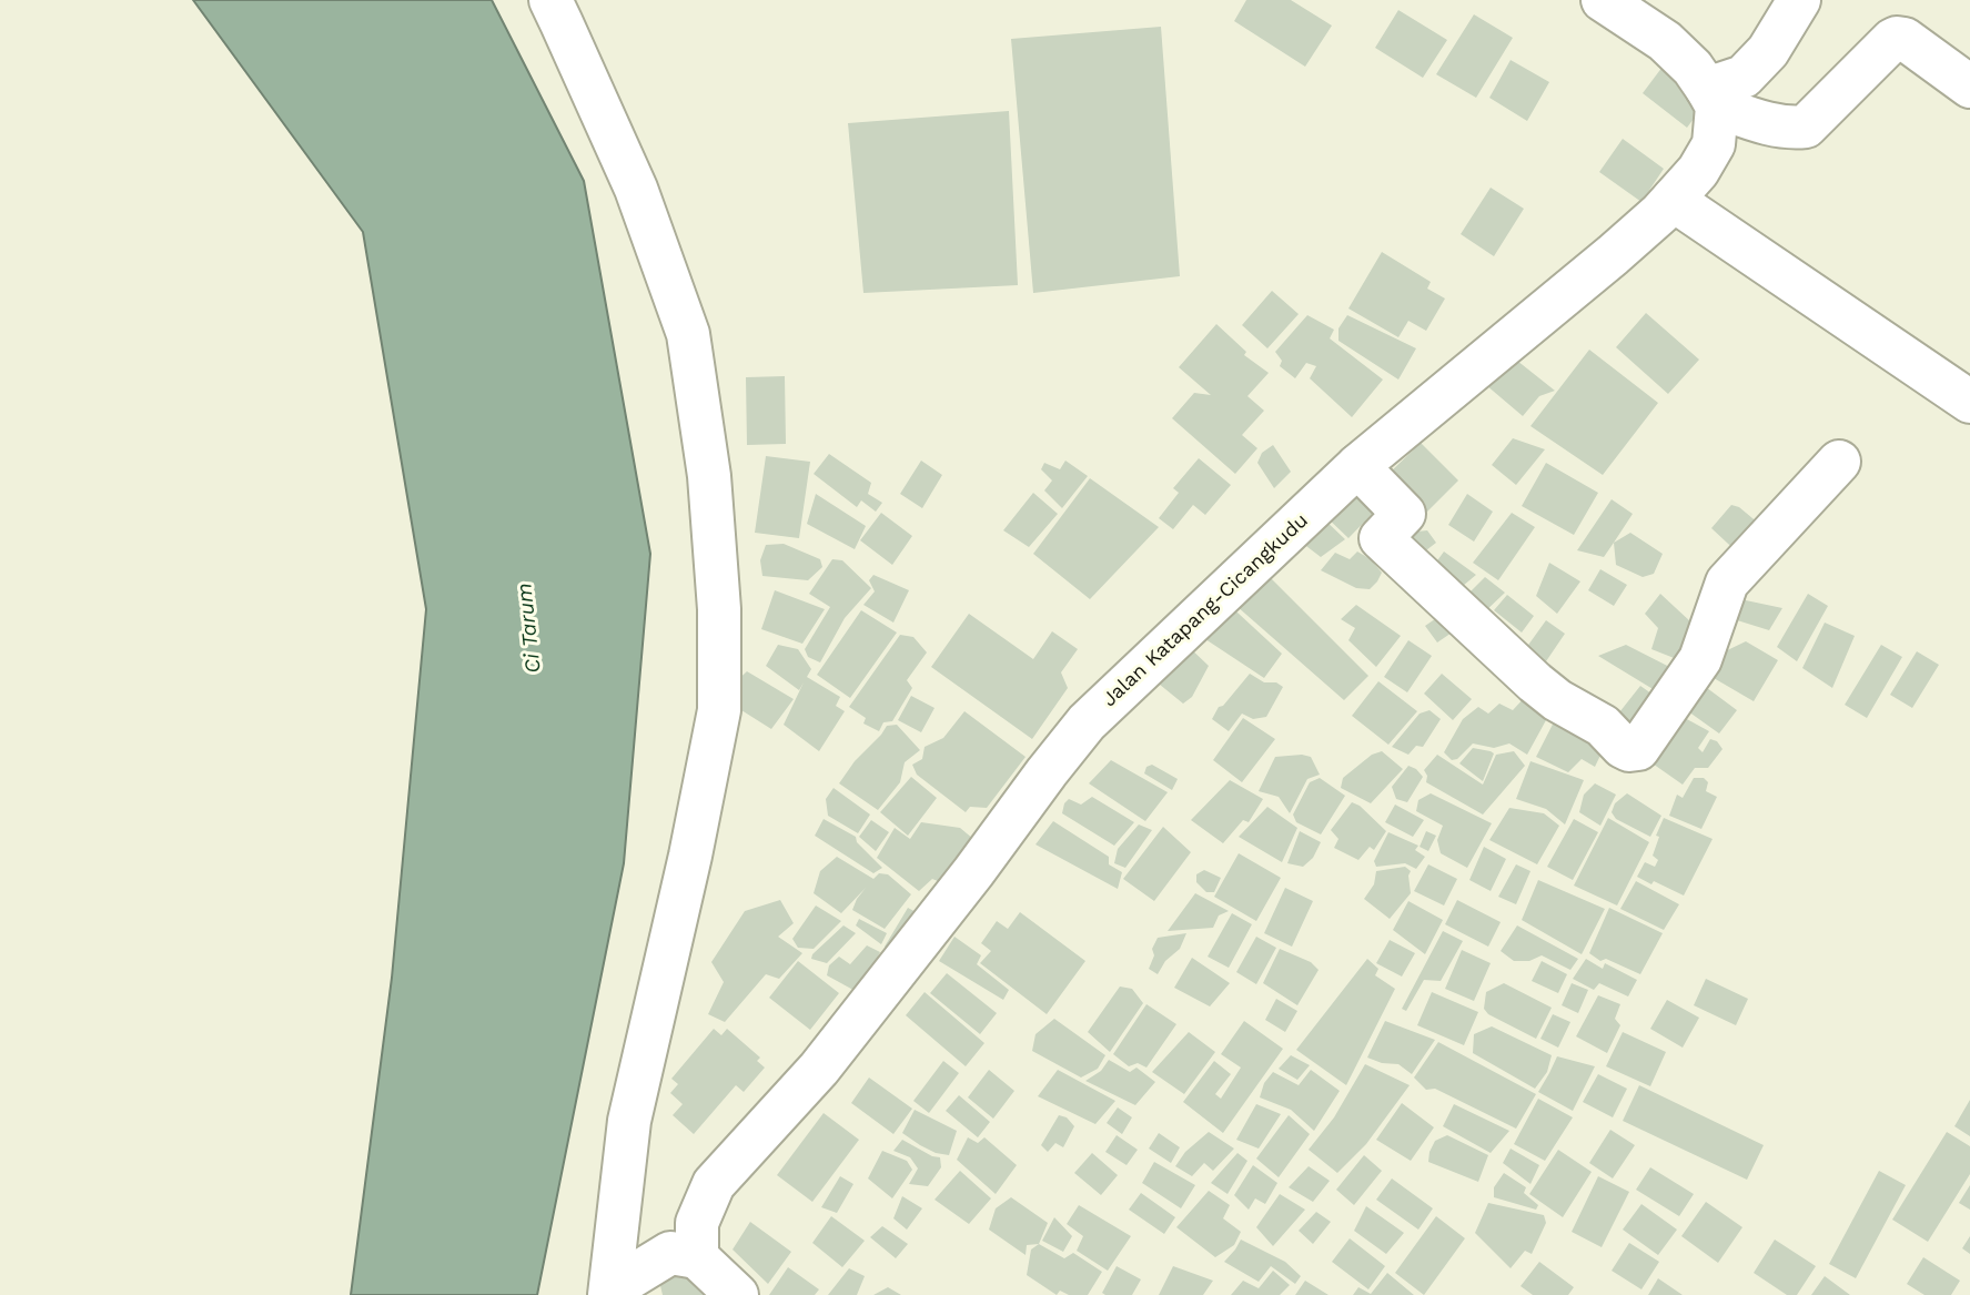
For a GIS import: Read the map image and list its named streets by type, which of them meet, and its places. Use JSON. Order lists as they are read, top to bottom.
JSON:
{
  "streets": {
    "street": ["Jalan Katapang-Cicangkudu"]
  },
  "water": ["Ci Tarum"]
}
